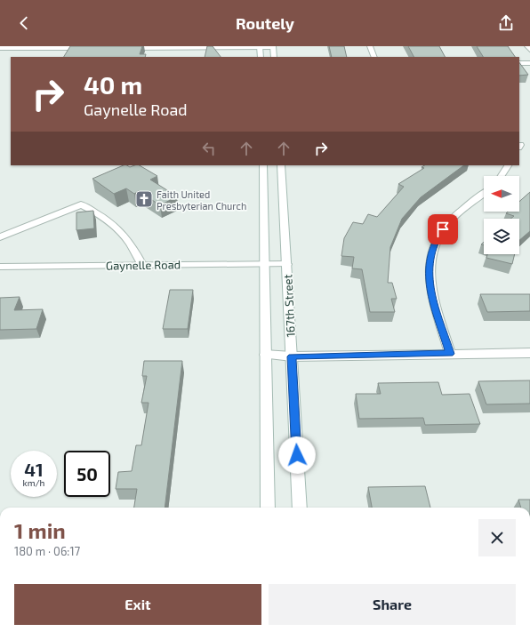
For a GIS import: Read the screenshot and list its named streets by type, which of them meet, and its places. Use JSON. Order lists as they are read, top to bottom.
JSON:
{
  "streets": {
    "street": ["Gaynelle Road", "167th Street"]
  },
  "crossings": [
    ["Gaynelle Road", "167th Street"]
  ],
  "places": {
    "church": ["Faith United Presbyterian Church"]
  },
  "north": "left",
  "page": {
    "header": "Routely",
    "turn": ["40 m", "Gaynelle Road"],
    "speed": "41 km/h",
    "limit": "50",
    "heading": ["1 min", "180 m · 06:17"],
    "buttons": ["Exit", "Share"]
  }
}
